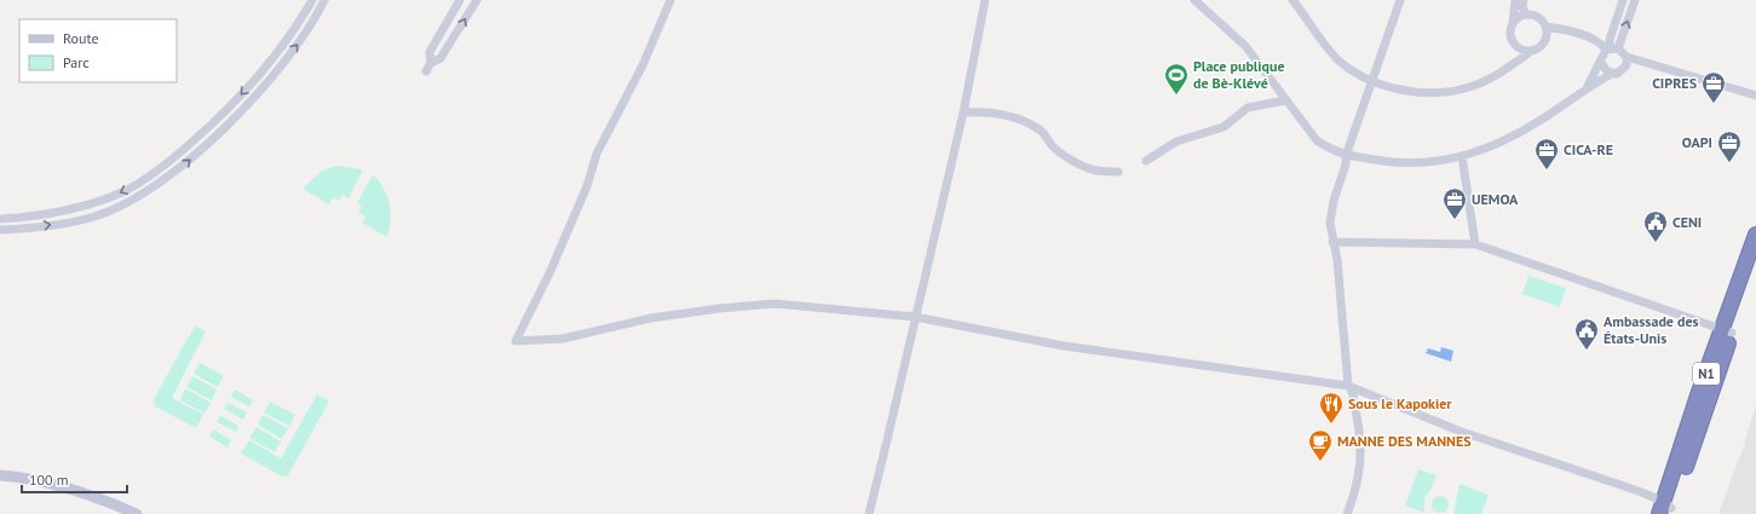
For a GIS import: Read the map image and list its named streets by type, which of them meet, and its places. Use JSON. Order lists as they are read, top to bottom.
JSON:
{
  "streets": {
    "highway": ["N1"]
  },
  "places": {
    "sports": ["Place publique de Bè-Klévé"],
    "office": [
      "CIPRES",
      "OAPI",
      "CICA-RE",
      "UEMOA"
    ],
    "public building": ["CENI", "Ambassade des États-Unis"],
    "restaurant": ["Sous le Kapokier"],
    "cafe": ["MANNE DES MANNES"]
  },
  "legend": ["Route", "Parc"],
  "scale_bar": "100 m"
}
